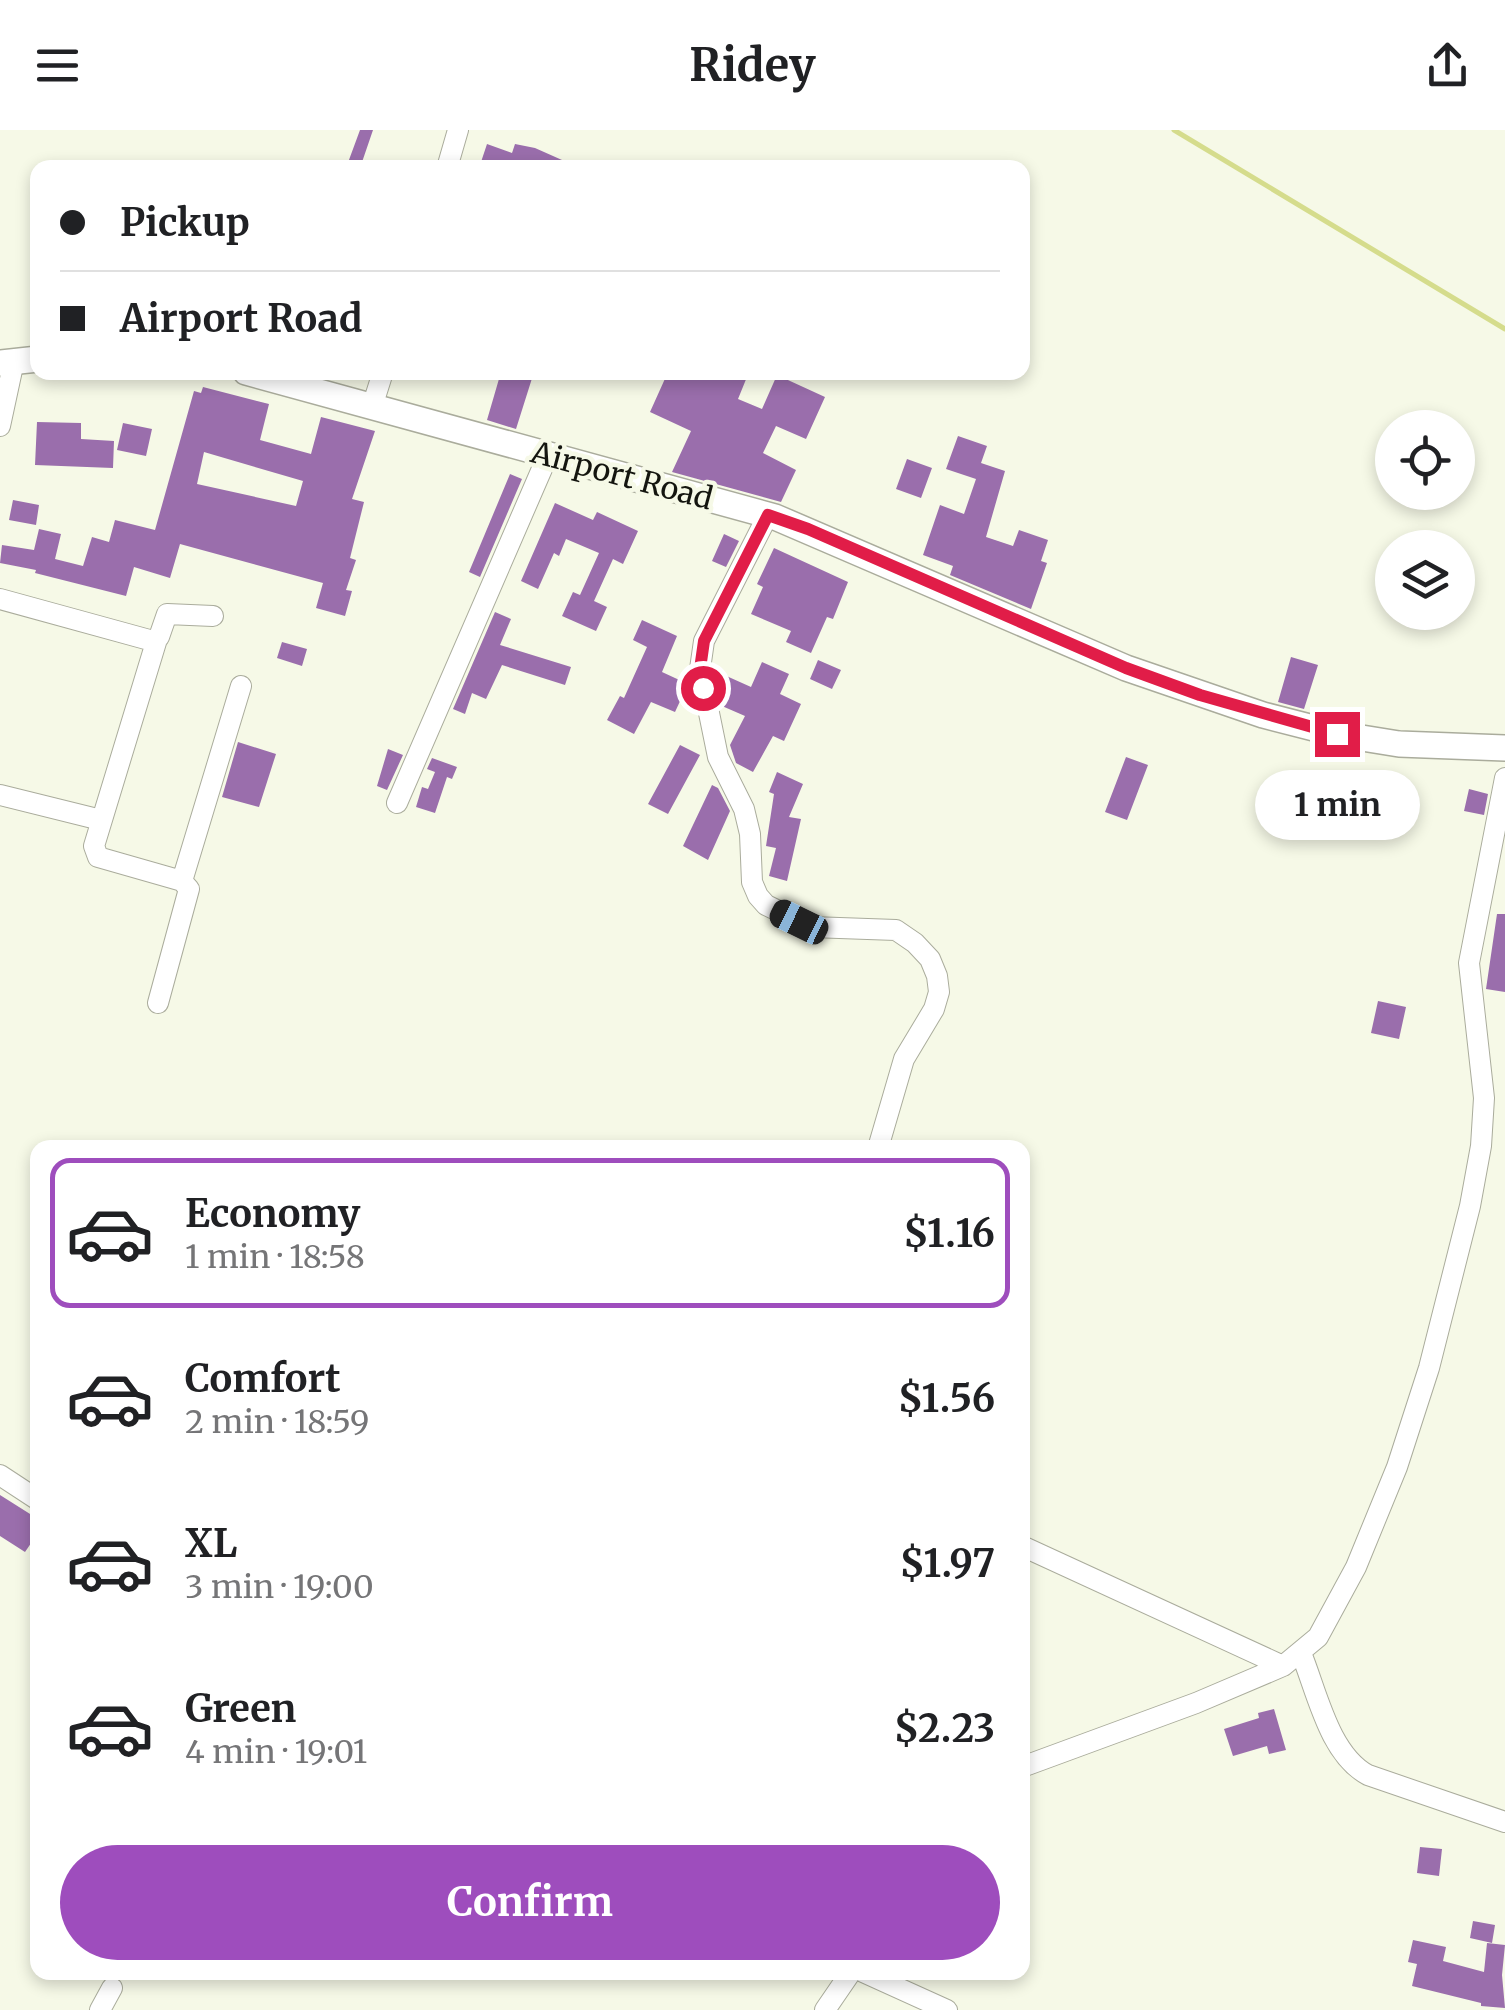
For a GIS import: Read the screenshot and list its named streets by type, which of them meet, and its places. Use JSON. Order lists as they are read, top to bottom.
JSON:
{
  "streets": {
    "main road": ["Airport Road"]
  },
  "page": {
    "header": "Ridey",
    "banner": ["Pickup", "Airport Road"],
    "bubble": "1 min",
    "list": [
      {
        "name": "Economy",
        "note": "1 min · 18:58",
        "value": "$1.16"
      },
      {
        "name": "Comfort",
        "note": "2 min · 18:59",
        "value": "$1.56"
      },
      {
        "name": "XL",
        "note": "3 min · 19:00",
        "value": "$1.97"
      },
      {
        "name": "Green",
        "note": "4 min · 19:01",
        "value": "$2.23"
      }
    ],
    "buttons": "Confirm"
  }
}
